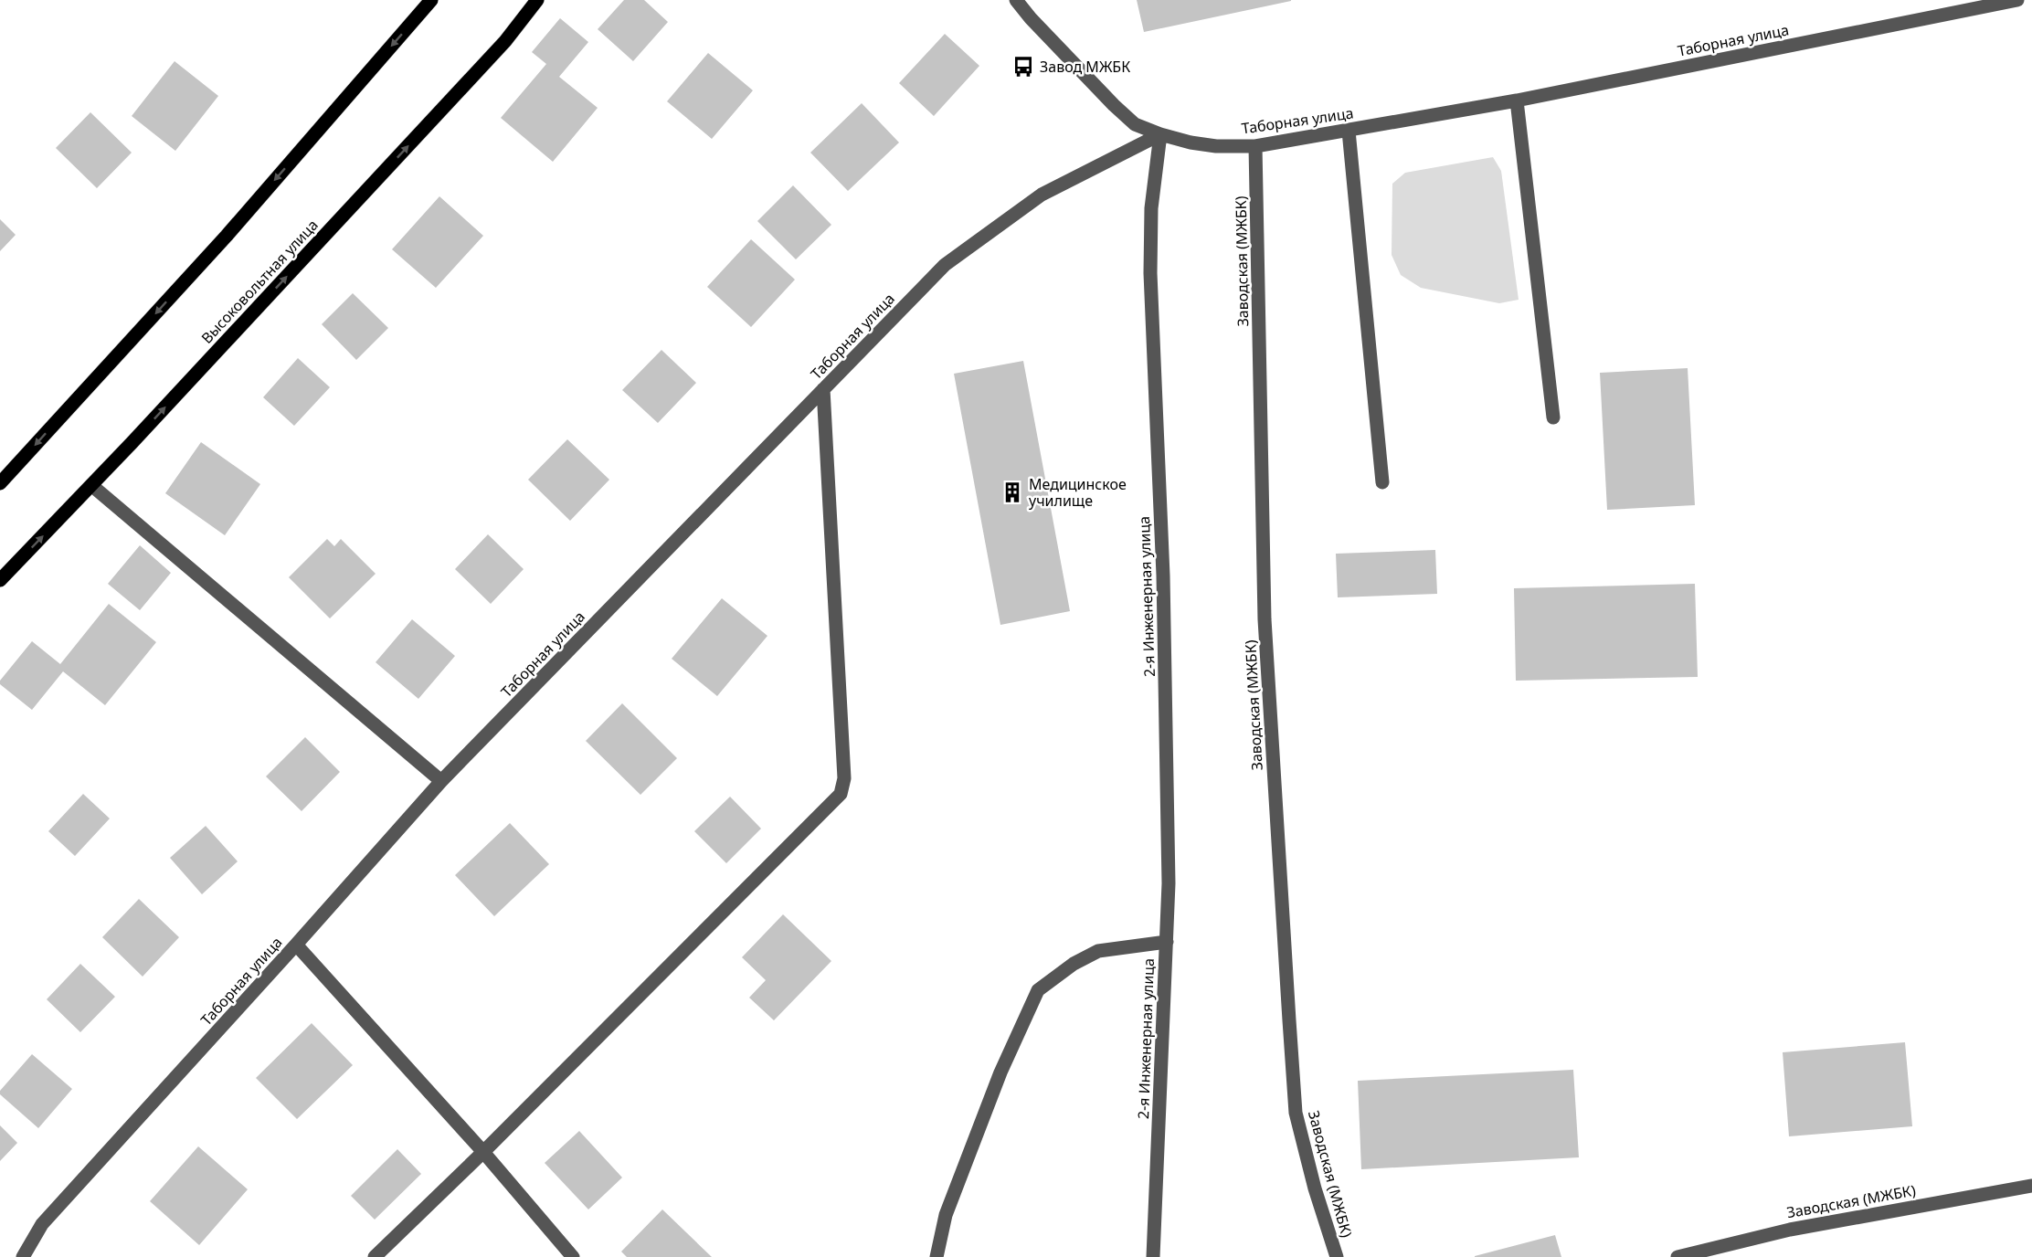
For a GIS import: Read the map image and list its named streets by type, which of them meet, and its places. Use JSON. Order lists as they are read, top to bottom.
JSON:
{
  "streets": {
    "main road": ["Высоковольтная улица"],
    "street": ["Таборная улица", "Заводская (МЖБК)", "2-я Инженерная улица"]
  },
  "crossings": [
    ["Таборная улица", "Заводская (МЖБК)"],
    ["Таборная улица", "2-я Инженерная улица"]
  ],
  "places": {
    "bus stop": ["Завод МЖБК"],
    "building": ["Медицинское училище"]
  }
}
